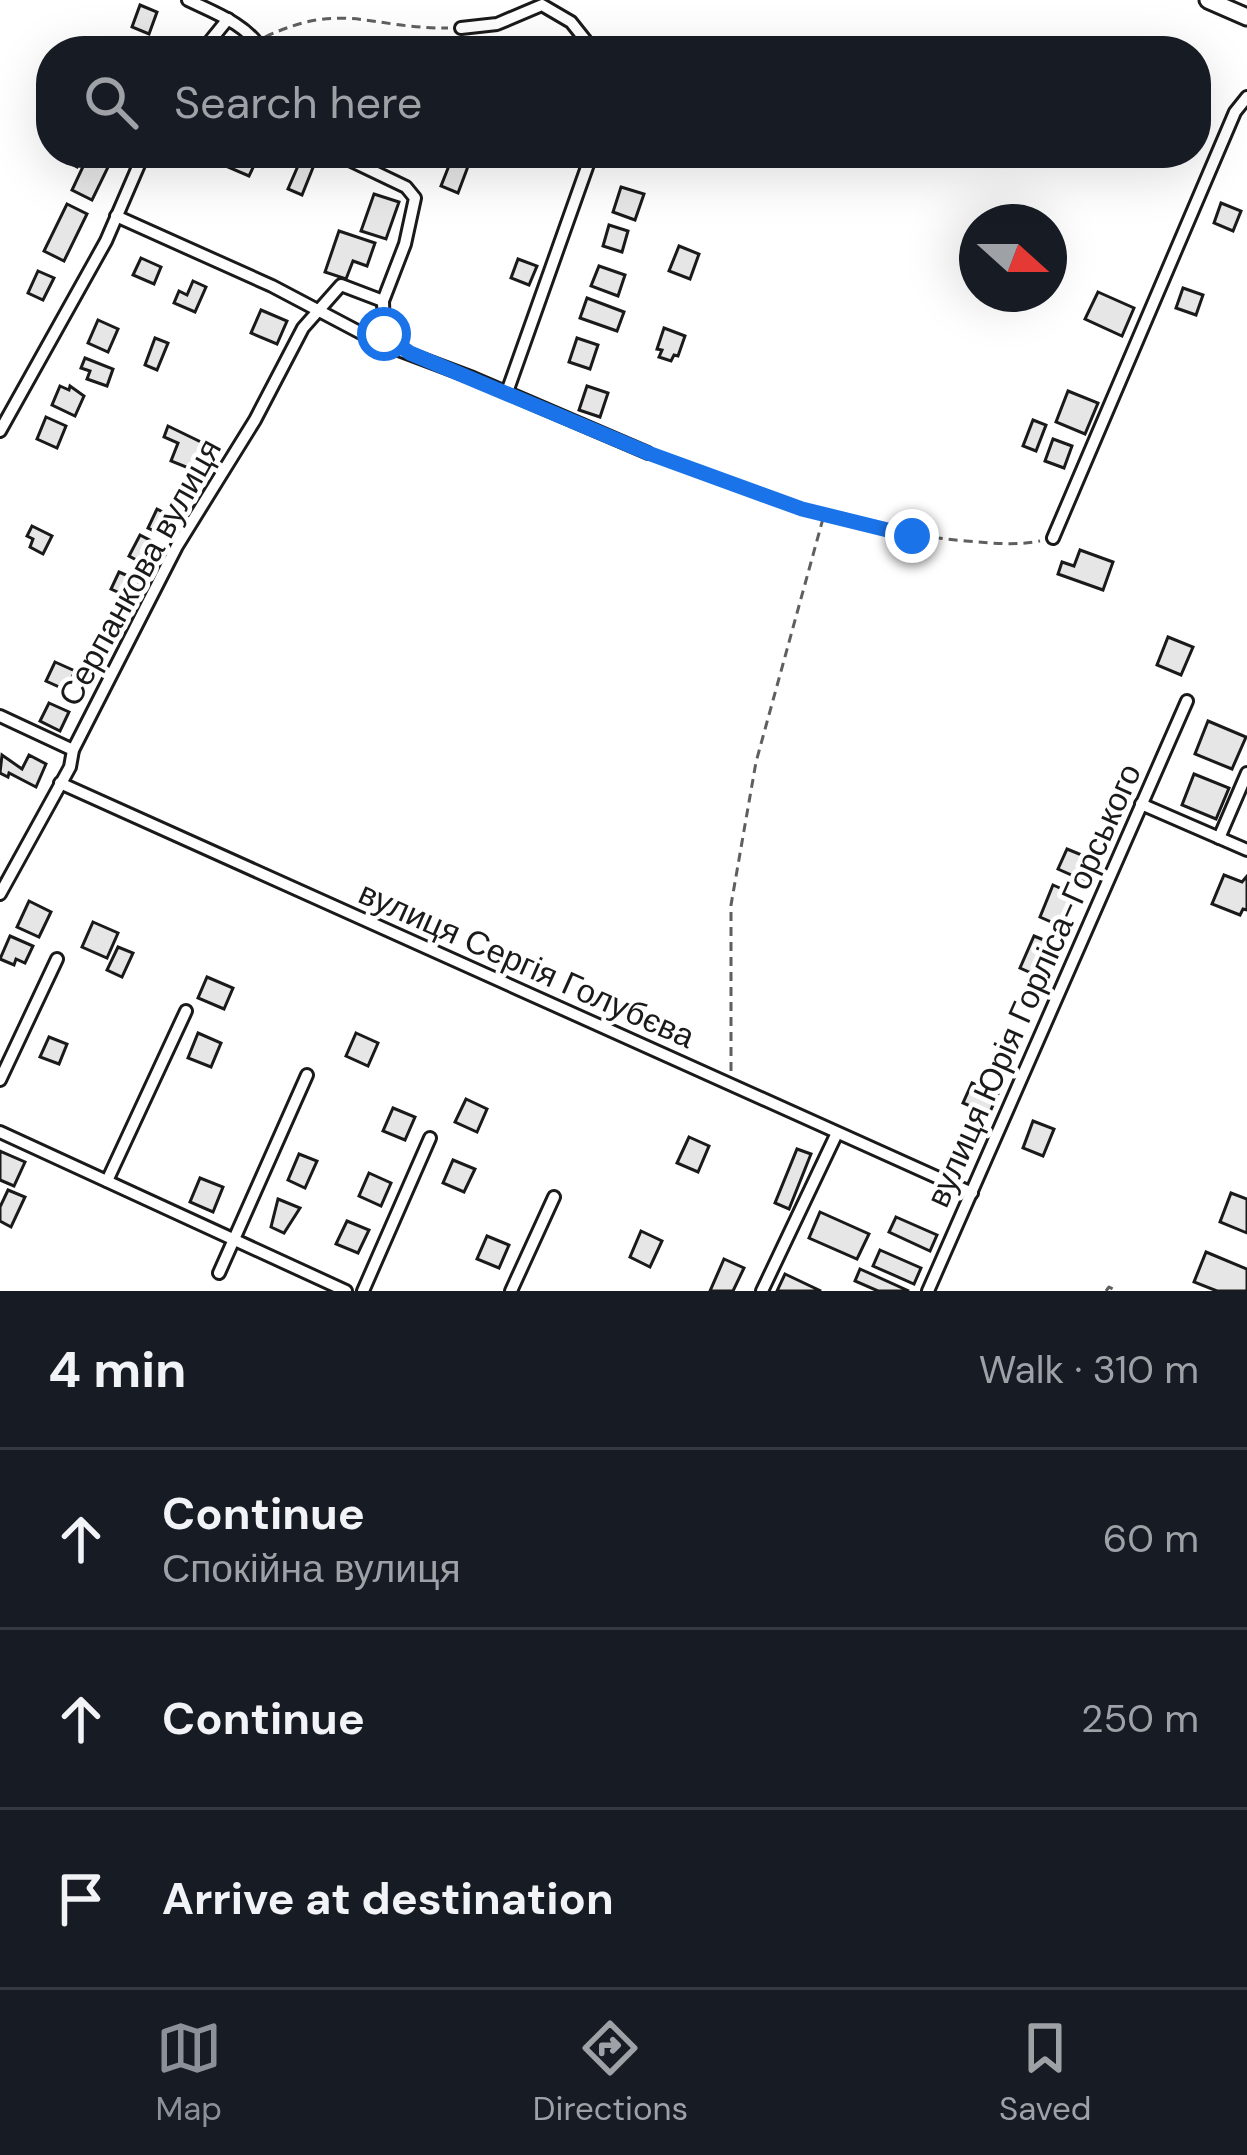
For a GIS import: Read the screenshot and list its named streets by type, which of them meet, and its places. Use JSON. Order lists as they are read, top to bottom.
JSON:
{
  "streets": {
    "street": ["Серпанкова вулиця", "вулиця Сергія Голубєва", "вулиця Юрія Горліса-Горського"]
  },
  "crossings": [
    ["Серпанкова вулиця", "вулиця Сергія Голубєва"],
    ["вулиця Сергія Голубєва", "вулиця Юрія Горліса-Горського"]
  ],
  "north": "right",
  "page": {
    "search": "Search here",
    "heading": ["4 min", "Walk · 310 m"],
    "list": [
      ["Continue", "Спокійна вулиця", "60 m"],
      ["Continue", "250 m"],
      "Arrive at destination"
    ],
    "nav": ["Map", "Directions", "Saved"]
  }
}
